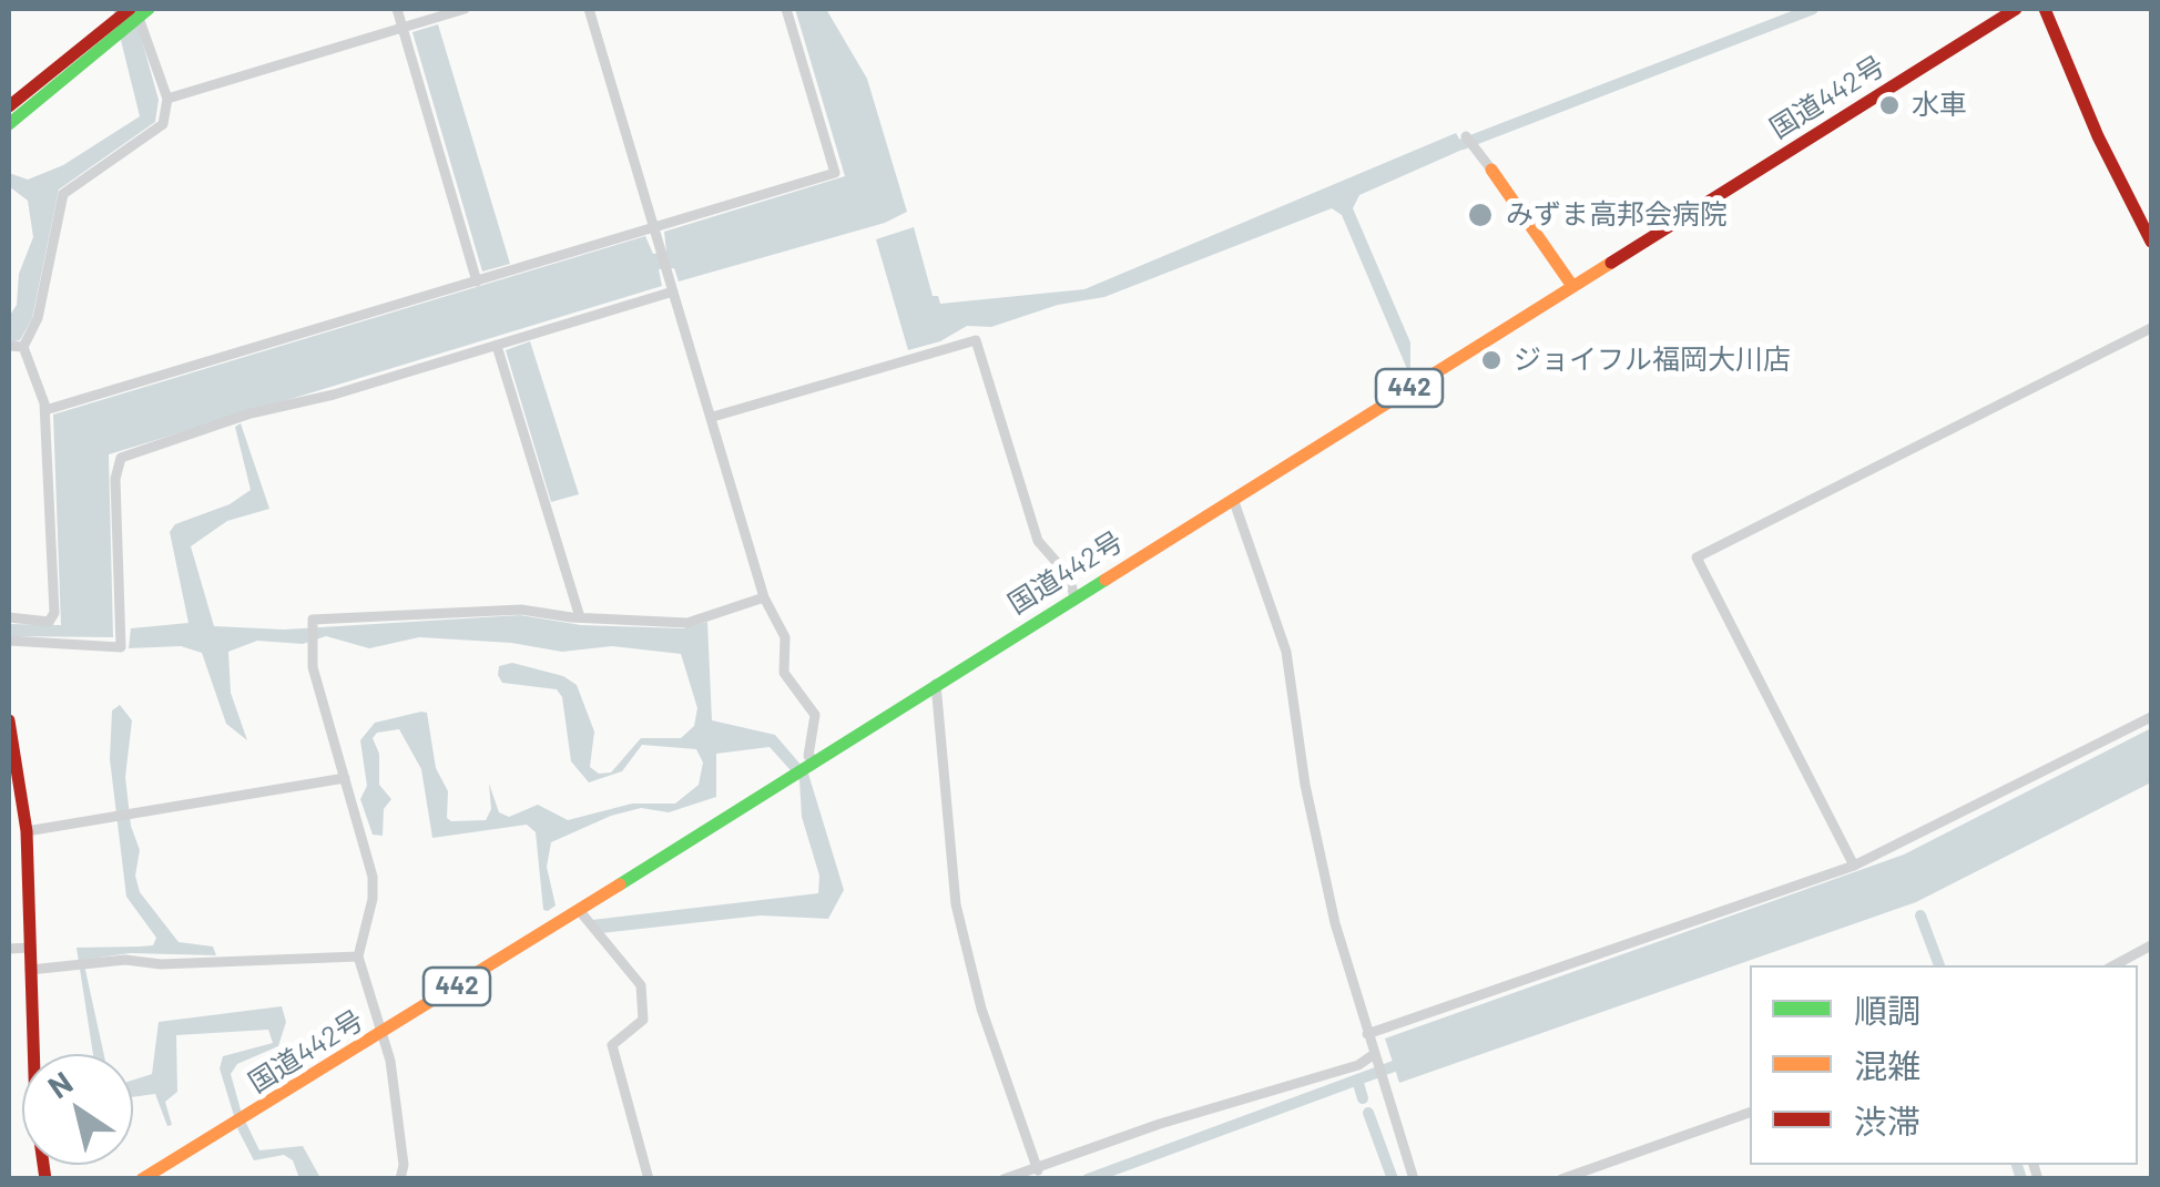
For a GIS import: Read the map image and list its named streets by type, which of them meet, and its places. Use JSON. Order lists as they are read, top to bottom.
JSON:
{
  "streets": {
    "main road": ["国道442号", "442"]
  },
  "places": ["水車", "みずま高邦会病院", "ジョイフル福岡大川店"],
  "legend": ["順調", "混雑", "渋滞"],
  "north": "top left"
}
